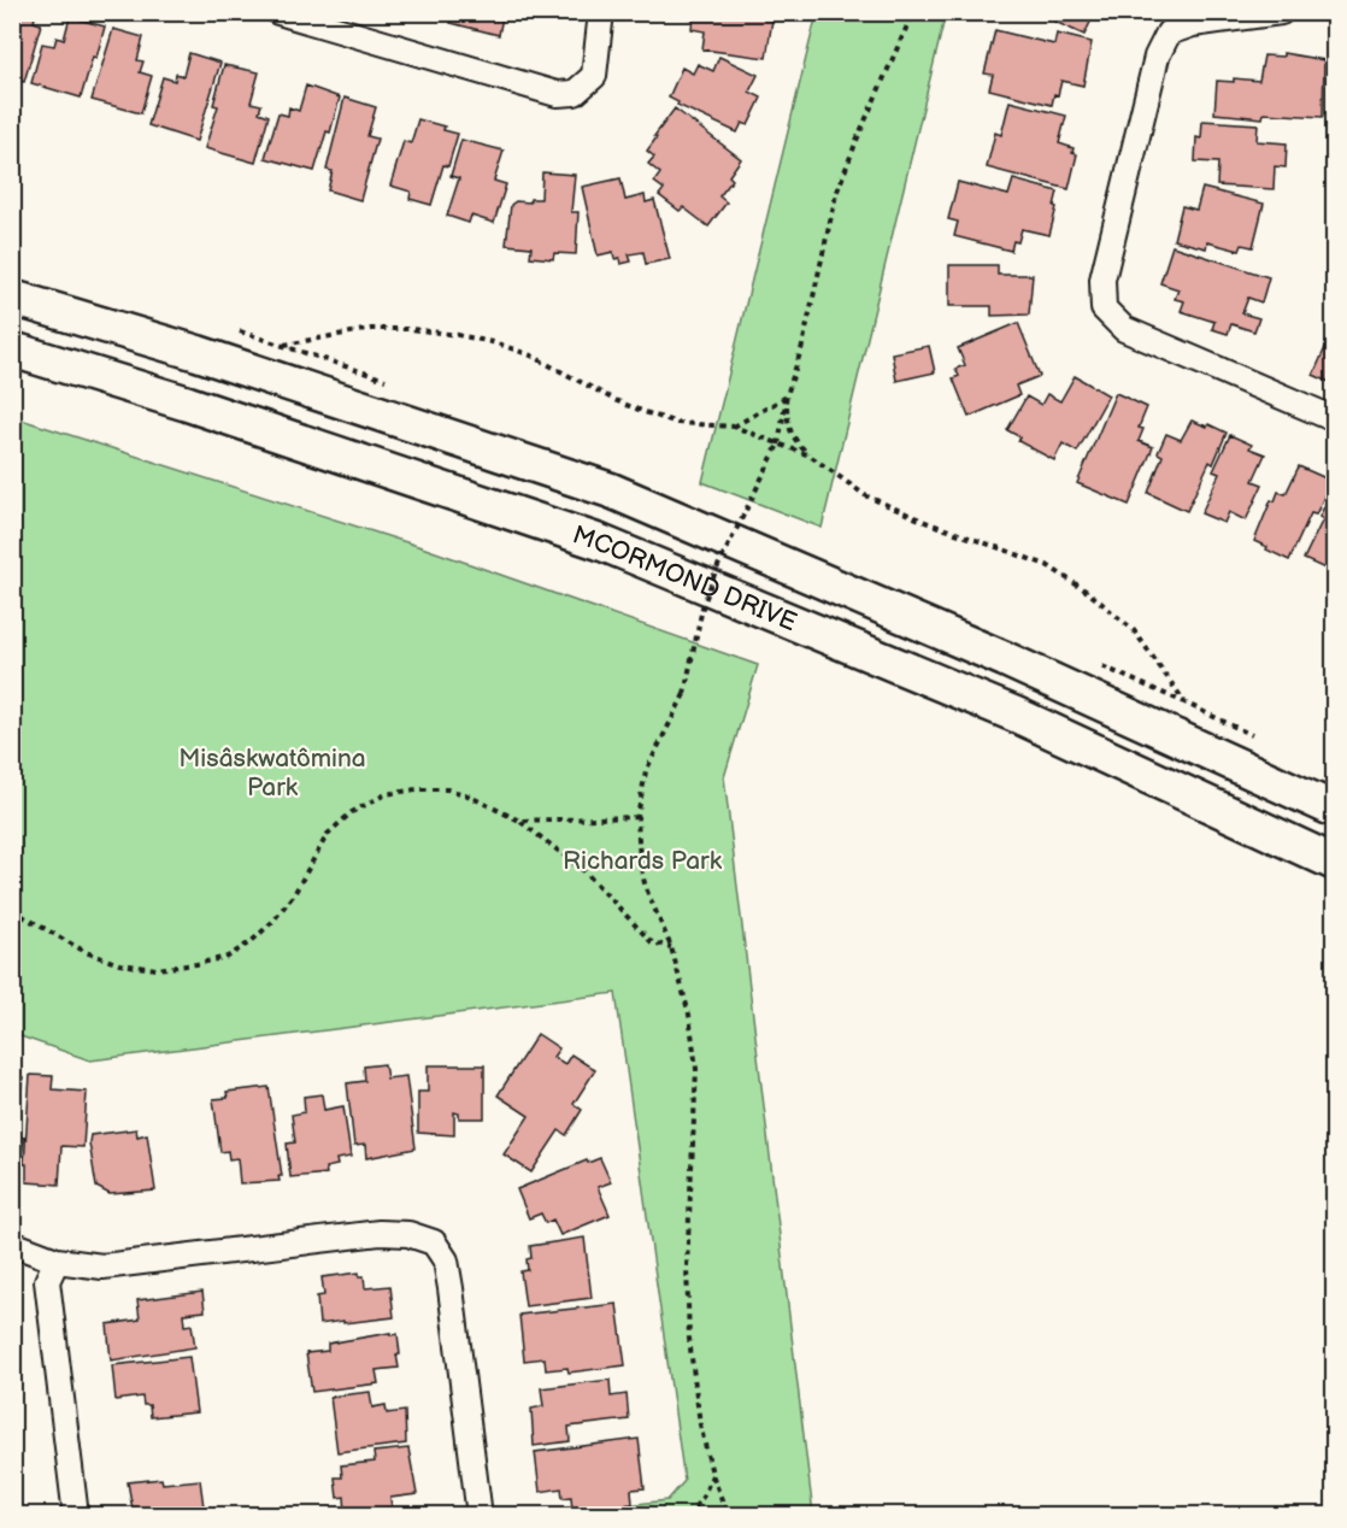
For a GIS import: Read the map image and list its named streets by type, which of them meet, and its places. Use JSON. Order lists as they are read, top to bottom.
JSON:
{
  "streets": {
    "main road": ["MCORMOND DRIVE"]
  },
  "parks": ["Misâskwatômina Park", "Richards Park"]
}
